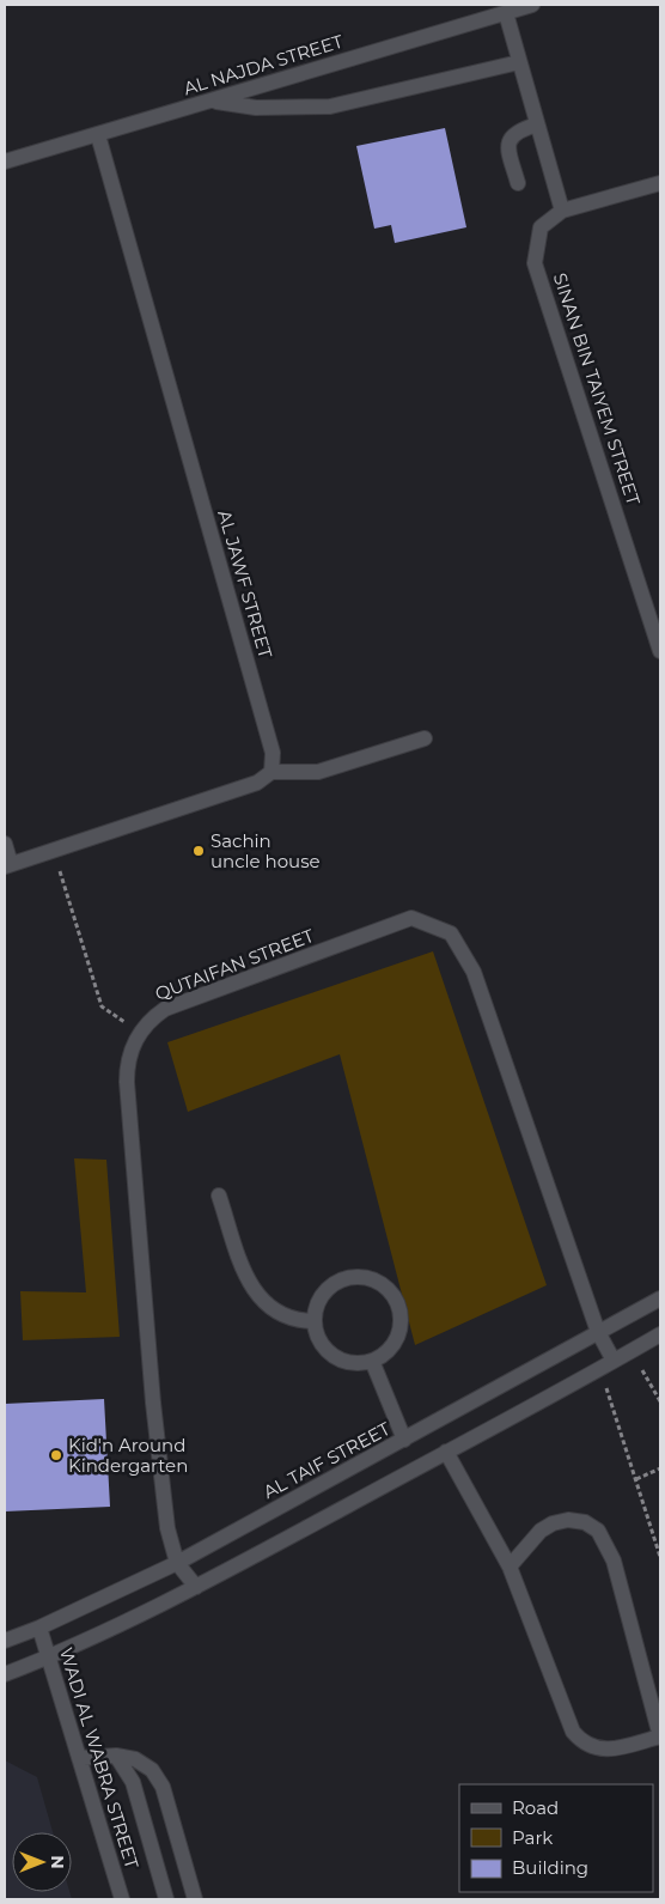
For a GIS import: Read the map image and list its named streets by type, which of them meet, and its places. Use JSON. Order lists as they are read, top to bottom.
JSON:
{
  "streets": {
    "street": [
      "AL NAJDA STREET",
      "SINAN BIN TAIYEM STREET",
      "AL JAWF STREET",
      "QUTAIFAN STREET",
      "AL TAIF STREET",
      "WADI AL WABRA STREET"
    ]
  },
  "crossings": [
    ["AL NAJDA STREET", "AL JAWF STREET"],
    ["QUTAIFAN STREET", "AL TAIF STREET"],
    ["AL TAIF STREET", "WADI AL WABRA STREET"]
  ],
  "places": ["Sachin uncle house", "Kid'n Around Kindergarten"],
  "legend": ["Road", "Park", "Building"],
  "north": "right"
}
